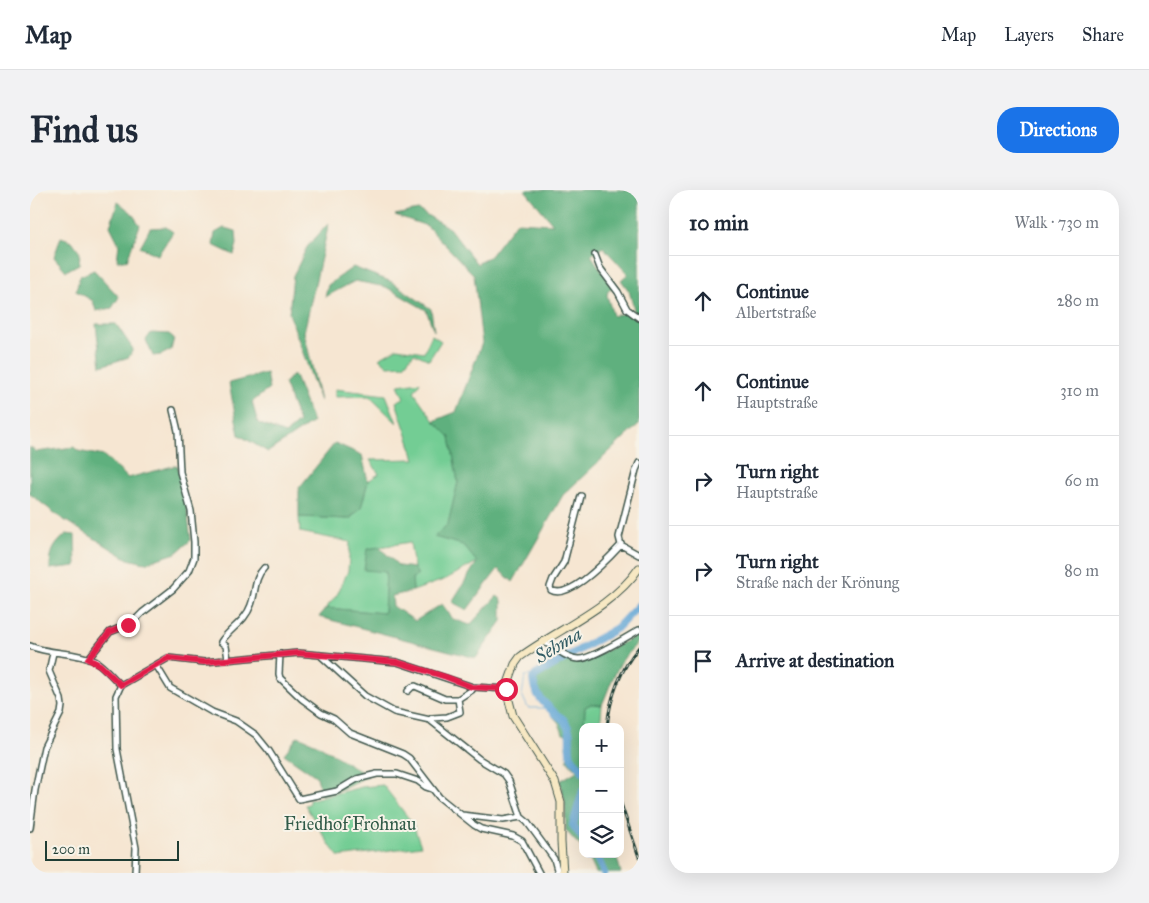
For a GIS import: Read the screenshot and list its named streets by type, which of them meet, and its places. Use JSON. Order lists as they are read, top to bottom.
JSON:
{
  "water": ["Sehma"],
  "parks": ["Friedhof Frohnau"],
  "scale_bar": "200 m",
  "page": {
    "header": "Map",
    "nav": ["Map", "Layers", "Share"],
    "buttons": "Directions",
    "title": "Find us",
    "heading": ["10 min", "Walk · 730 m"],
    "list": [
      ["Continue", "Albertstraße", "280 m"],
      ["Continue", "Hauptstraße", "310 m"],
      ["Turn right", "Hauptstraße", "60 m"],
      ["Turn right", "Straße nach der Krönung", "80 m"],
      "Arrive at destination"
    ],
    "map_buttons": ["+", "−"],
    "scale": "200 m"
  }
}
